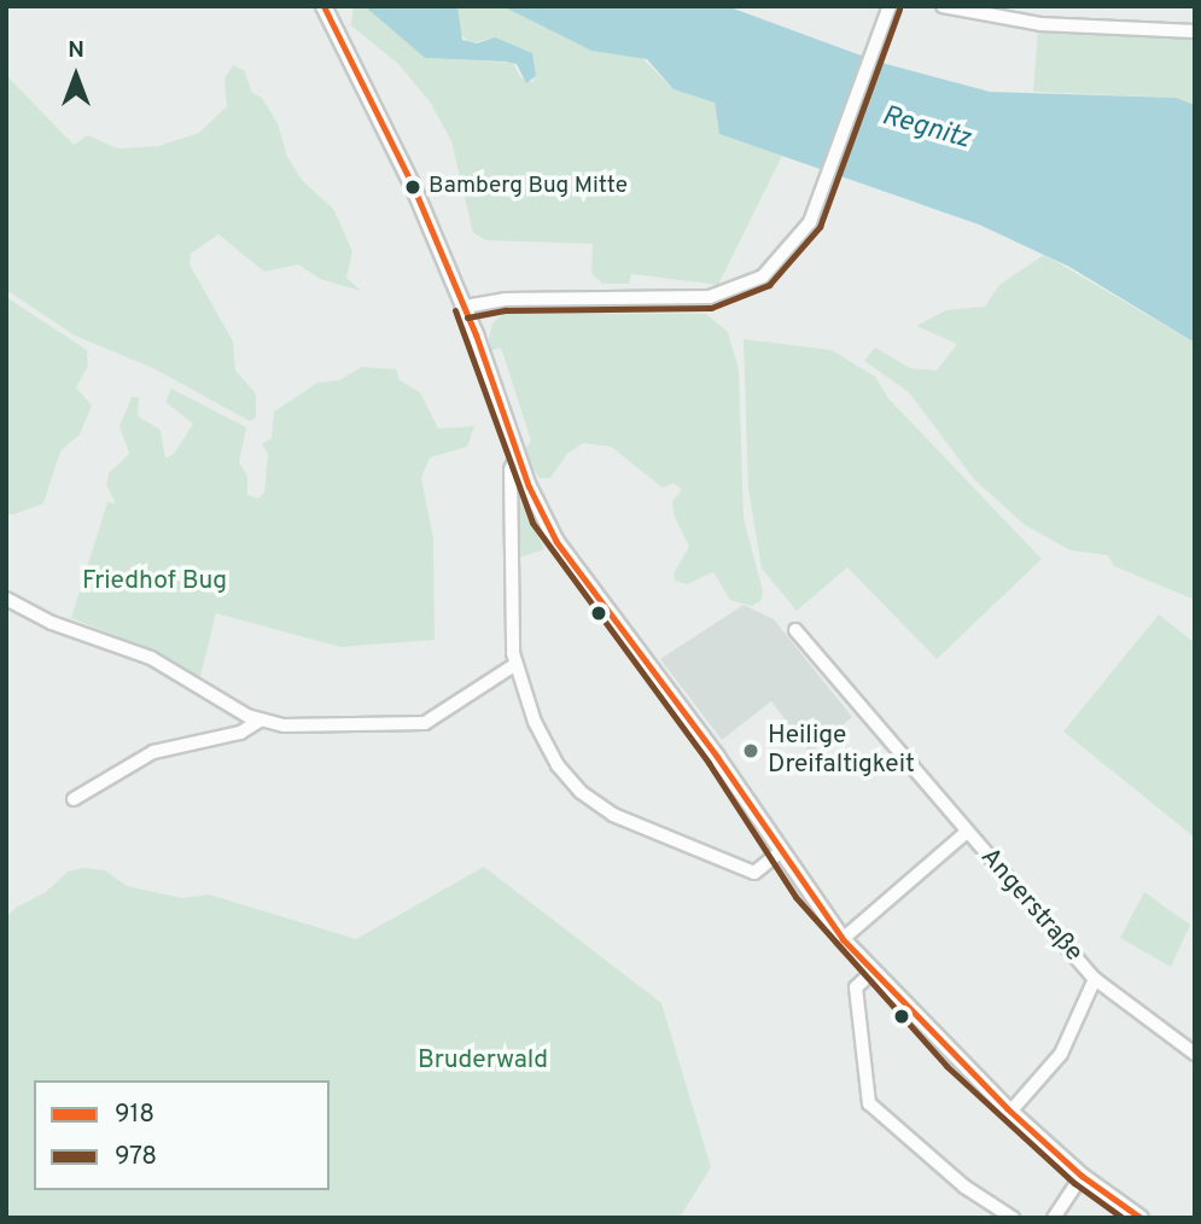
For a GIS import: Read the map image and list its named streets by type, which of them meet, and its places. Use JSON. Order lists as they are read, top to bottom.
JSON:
{
  "streets": {
    "street": ["Angerstraße"]
  },
  "water": ["Regnitz"],
  "parks": ["Friedhof Bug", "Bruderwald"],
  "places": ["Bamberg Bug Mitte", "Heilige Dreifaltigkeit"],
  "lines": ["transit line 918", "transit line 978"],
  "legend": ["918", "978"],
  "north": "top"
}
